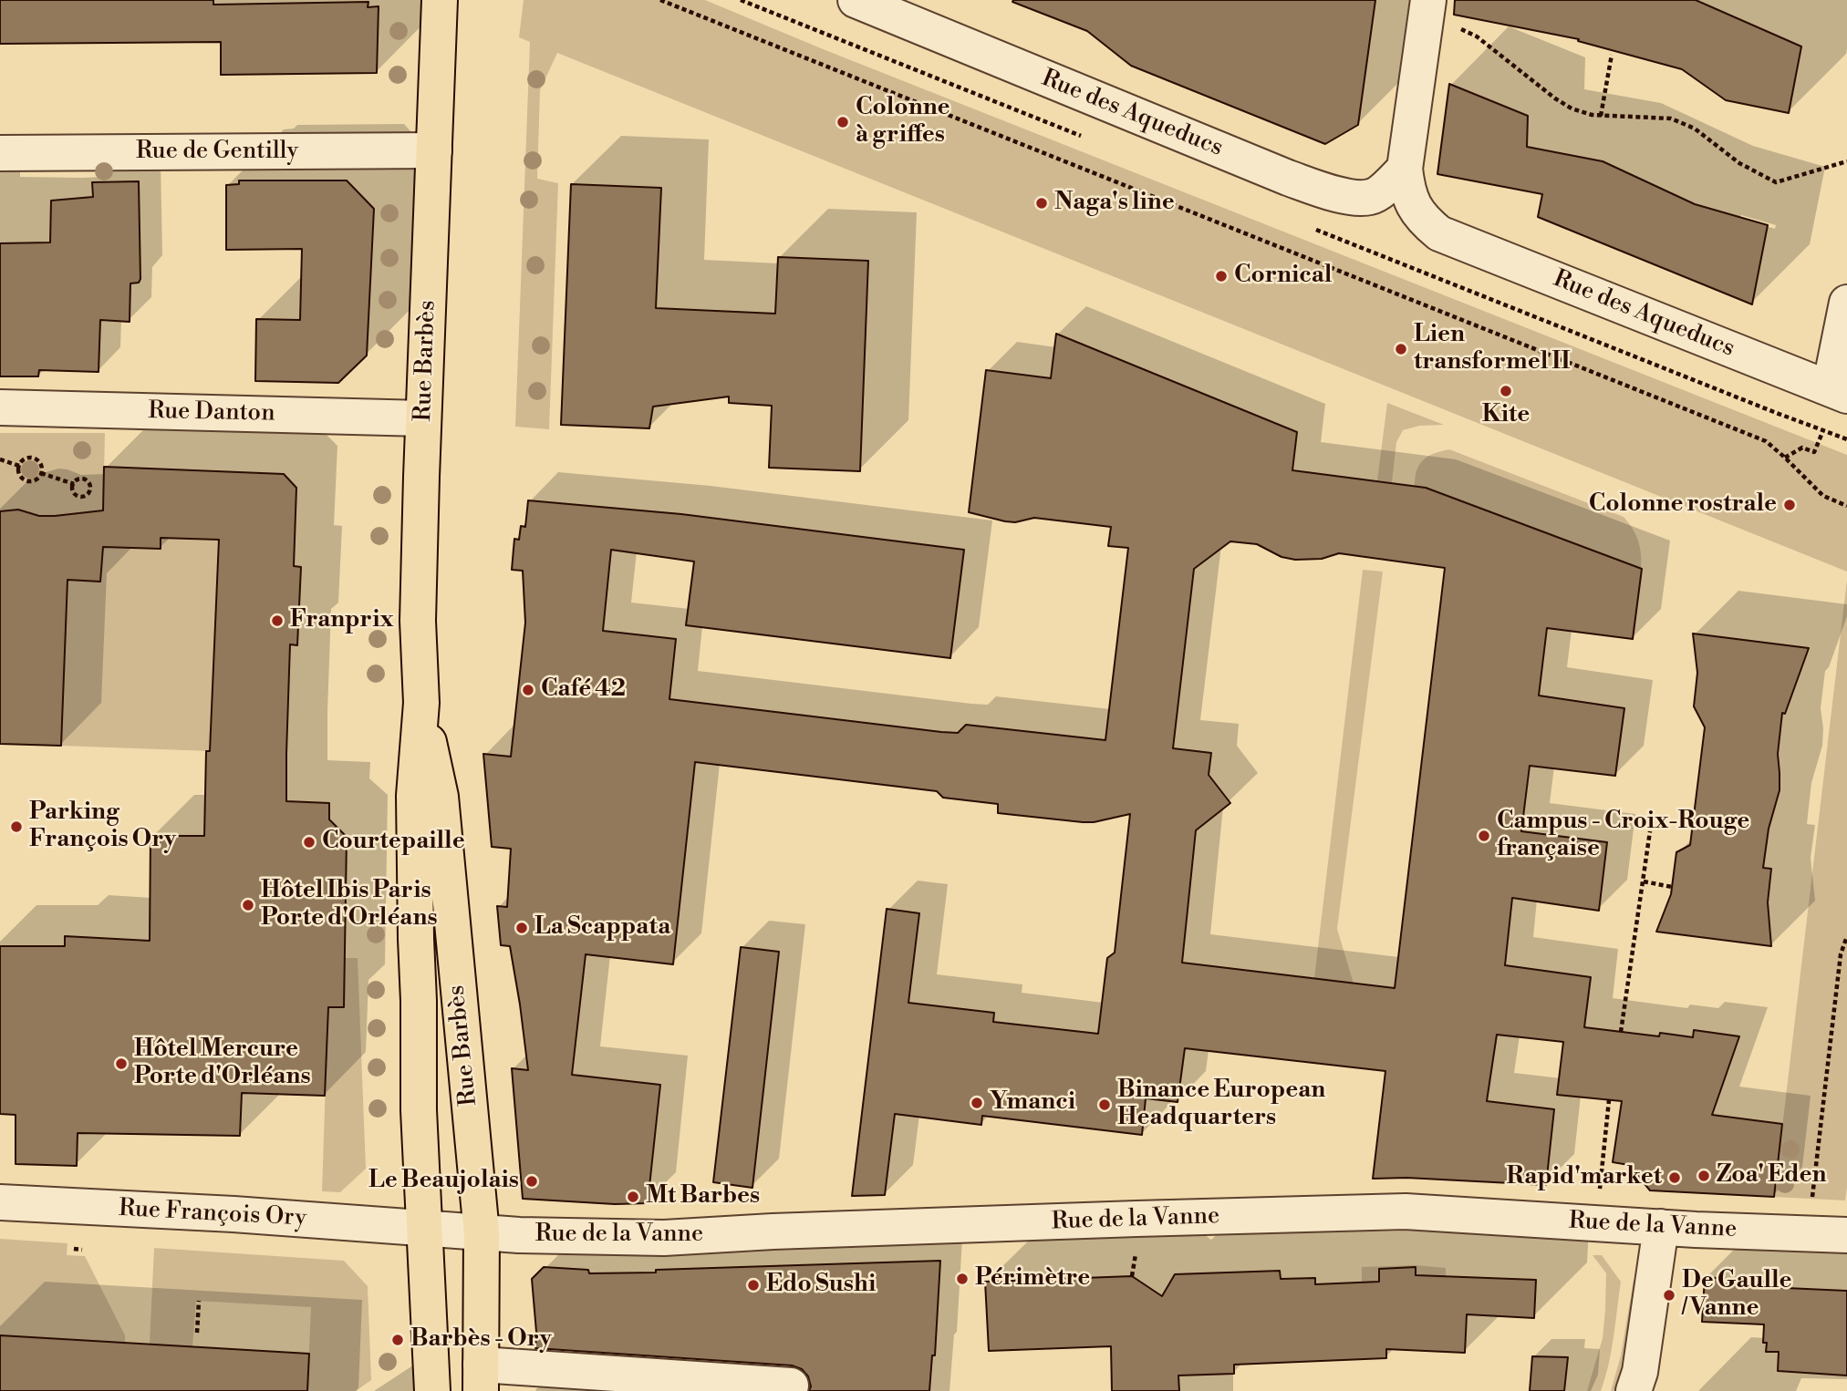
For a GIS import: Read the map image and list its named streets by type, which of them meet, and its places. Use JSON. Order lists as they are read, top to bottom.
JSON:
{
  "streets": {
    "main road": ["Rue Barbès"],
    "street": [
      "Rue des Aqueducs",
      "Rue de Gentilly",
      "Rue Danton",
      "Rue François Ory",
      "Rue de la Vanne"
    ]
  },
  "crossings": [
    ["Rue de Gentilly", "Rue Barbès"],
    ["Rue Barbès", "Rue Danton"],
    ["Rue Barbès", "Rue François Ory"],
    ["Rue Barbès", "Rue de la Vanne"],
    ["Rue François Ory", "Rue de la Vanne"]
  ],
  "places": [
    "Colonne à griffes",
    "Naga's line",
    "Cornical",
    "Lien transformel II",
    "Kite",
    "Colonne rostrale",
    "Franprix",
    "Café 42",
    "Parking François Ory",
    "Campus - Croix-Rouge française",
    "Courtepaille",
    "Hôtel Ibis Paris Porte d'Orléans",
    "La Scappata",
    "Hôtel Mercure Porte d'Orléans",
    "Ymanci",
    "Binance European Headquarters",
    "Zoa' Eden",
    "Rapid'market",
    "Le Beaujolais",
    "Mt Barbes",
    "Périmètre",
    "Edo Sushi",
    "De Gaulle / Vanne",
    "Barbès - Ory"
  ]
}
